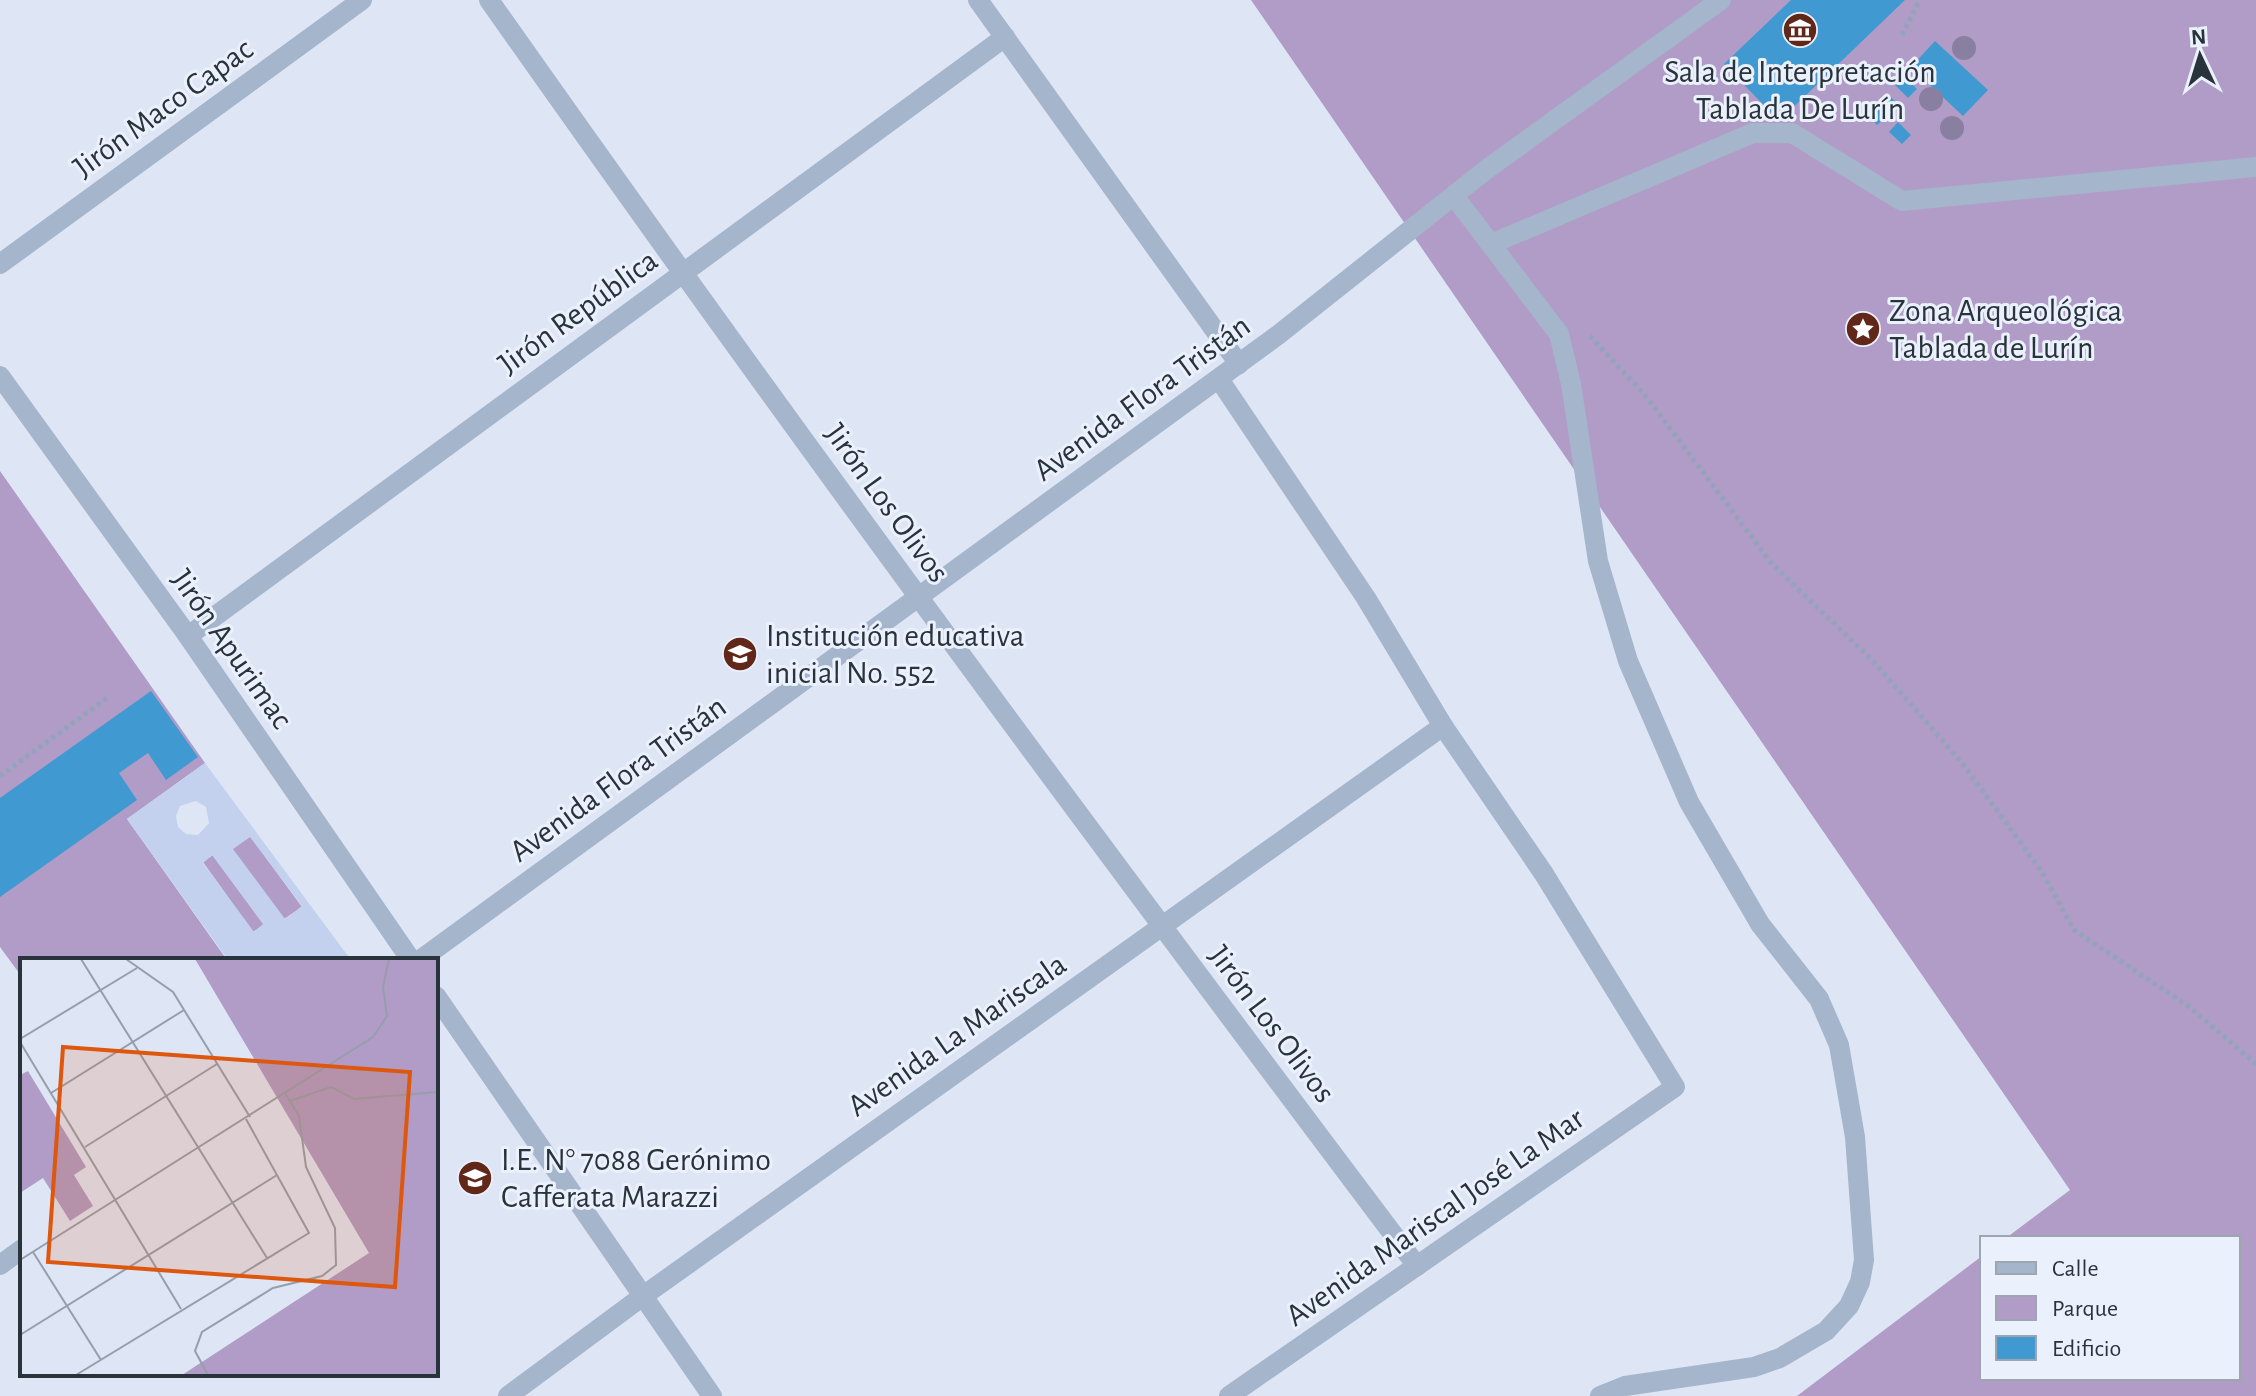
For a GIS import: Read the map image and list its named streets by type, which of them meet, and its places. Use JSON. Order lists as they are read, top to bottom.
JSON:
{
  "streets": {
    "street": [
      "Jirón Maco Capac",
      "Jirón República",
      "Avenida Flora Tristán",
      "Jirón Los Olivos",
      "Jirón Apurimac",
      "Avenida La Mariscala",
      "Avenida Mariscal José La Mar"
    ]
  },
  "crossings": [
    ["Jirón República", "Jirón Los Olivos"],
    ["Jirón República", "Jirón Apurimac"],
    ["Avenida Flora Tristán", "Jirón Los Olivos"],
    ["Jirón Los Olivos", "Avenida La Mariscala"],
    ["Jirón Los Olivos", "Avenida Mariscal José La Mar"],
    ["Avenida La Mariscala", "Avenida Mariscal José La Mar"]
  ],
  "places": {
    "museum": ["Sala de Interpretación Tablada De Lurín"],
    "place": ["Zona Arqueológica Tablada de Lurín"],
    "school or university": ["Institución educativa inicial No. 552", "I.E. N° 7088 Gerónimo Cafferata Marazzi"]
  },
  "legend": ["Calle", "Parque", "Edificio"],
  "north": "top"
}
